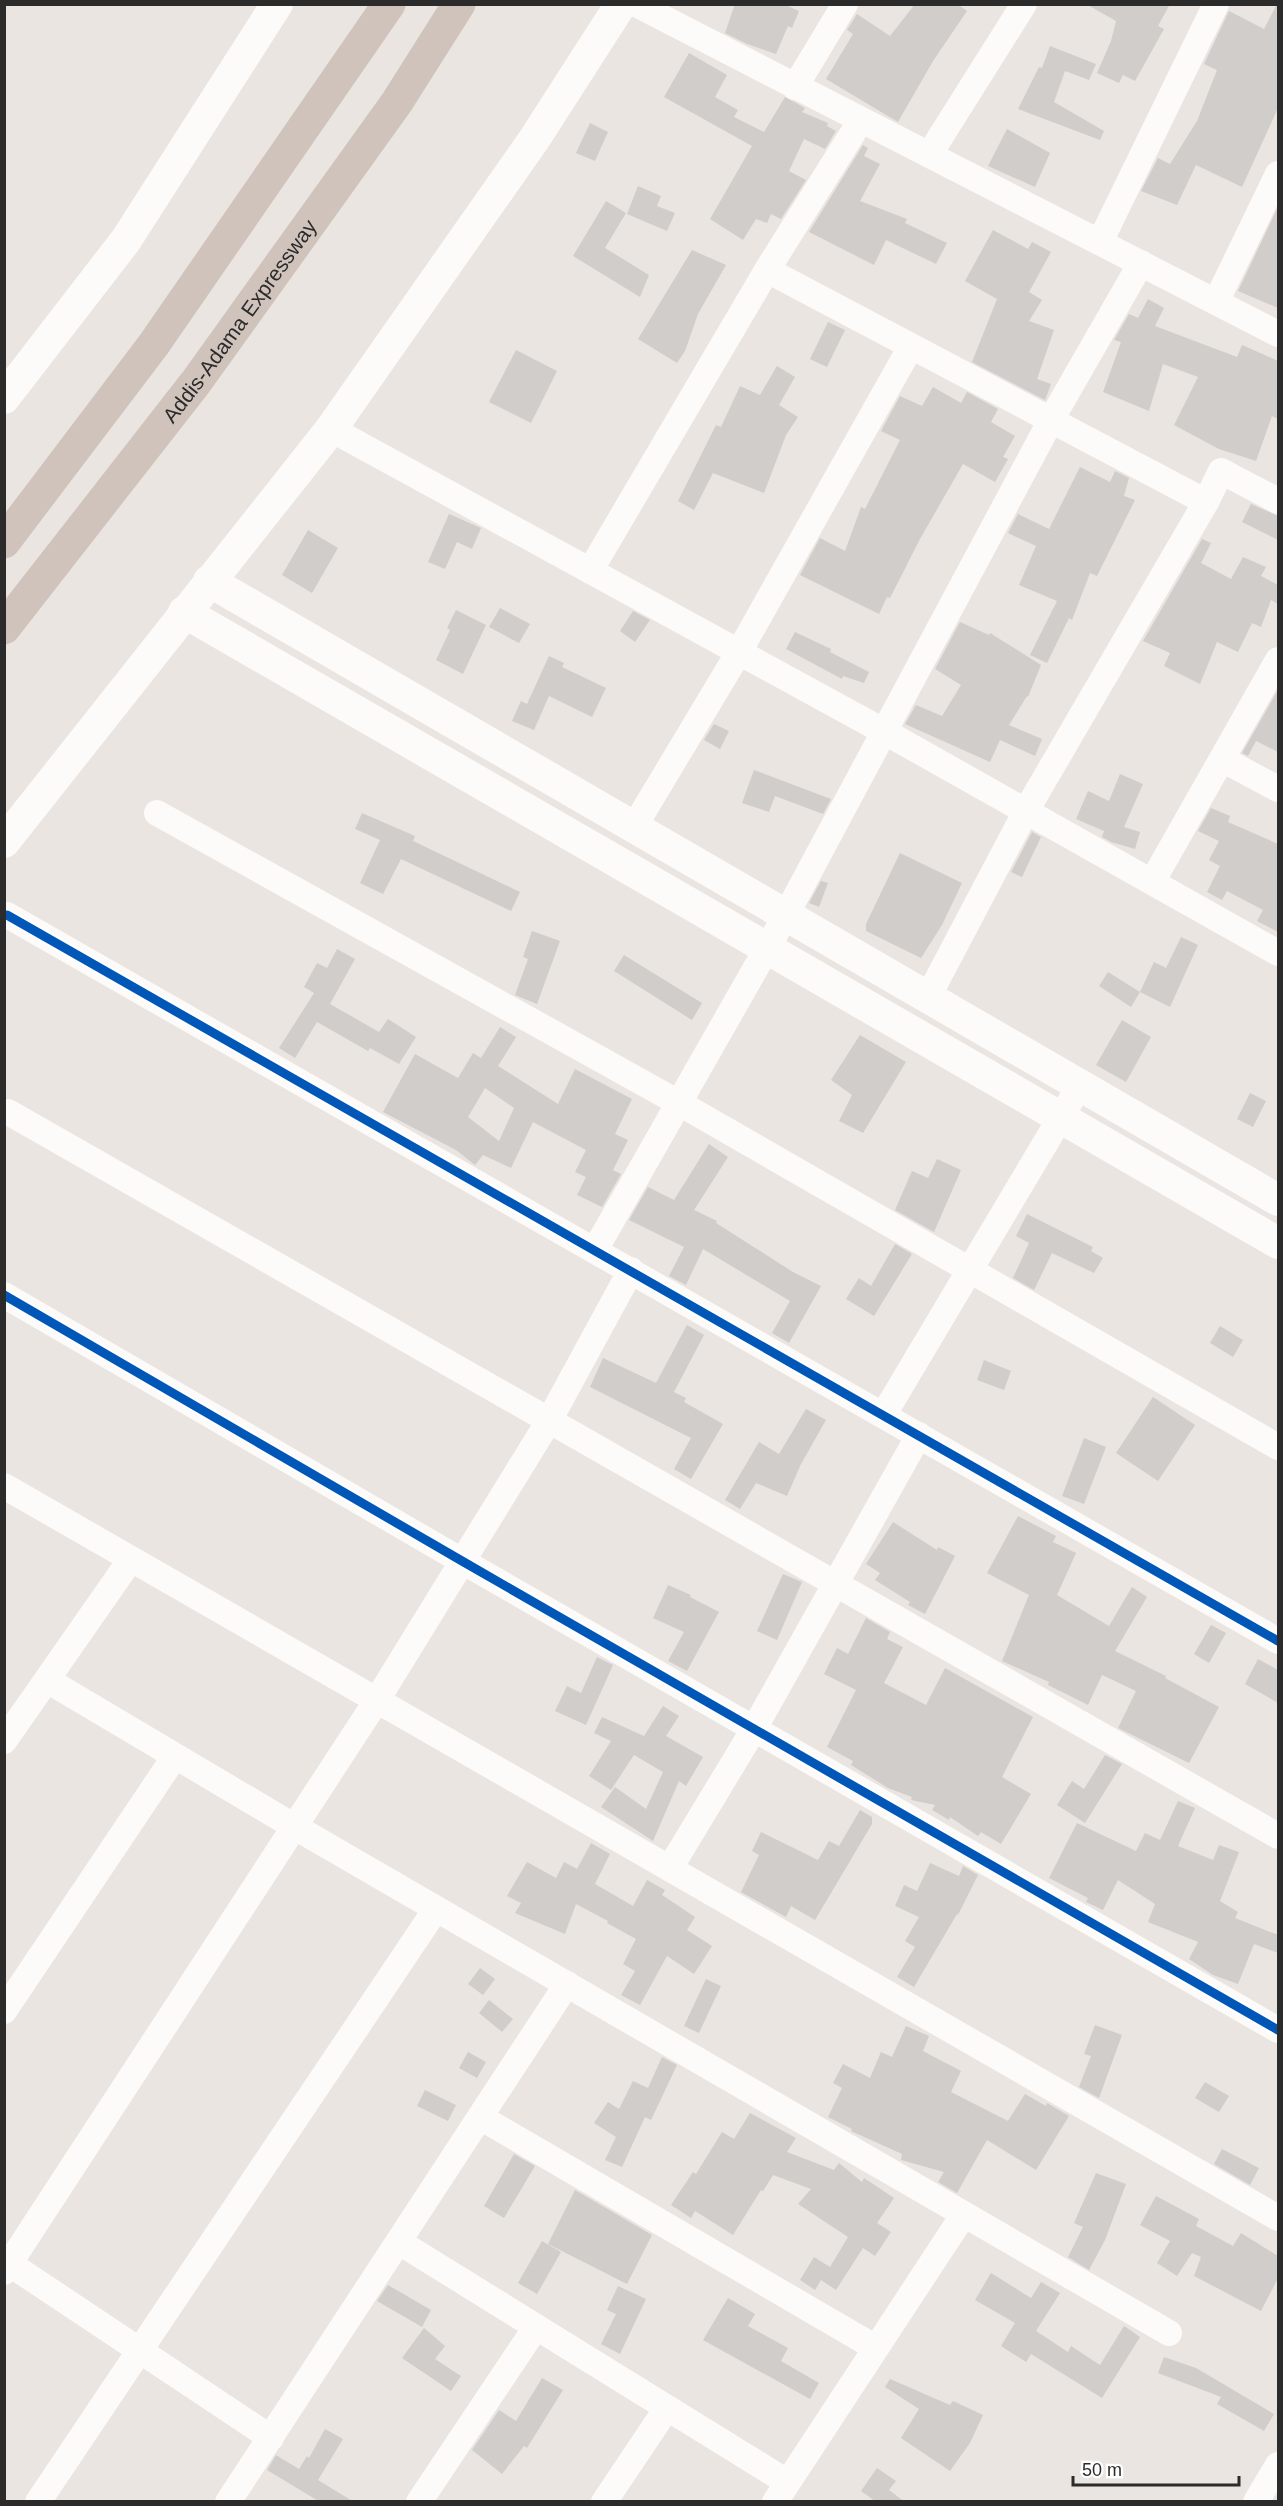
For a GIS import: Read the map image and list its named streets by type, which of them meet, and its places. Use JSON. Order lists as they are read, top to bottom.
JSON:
{
  "streets": {
    "highway": ["Addis-Adama Expressway"]
  },
  "scale_bar": "50 m"
}
